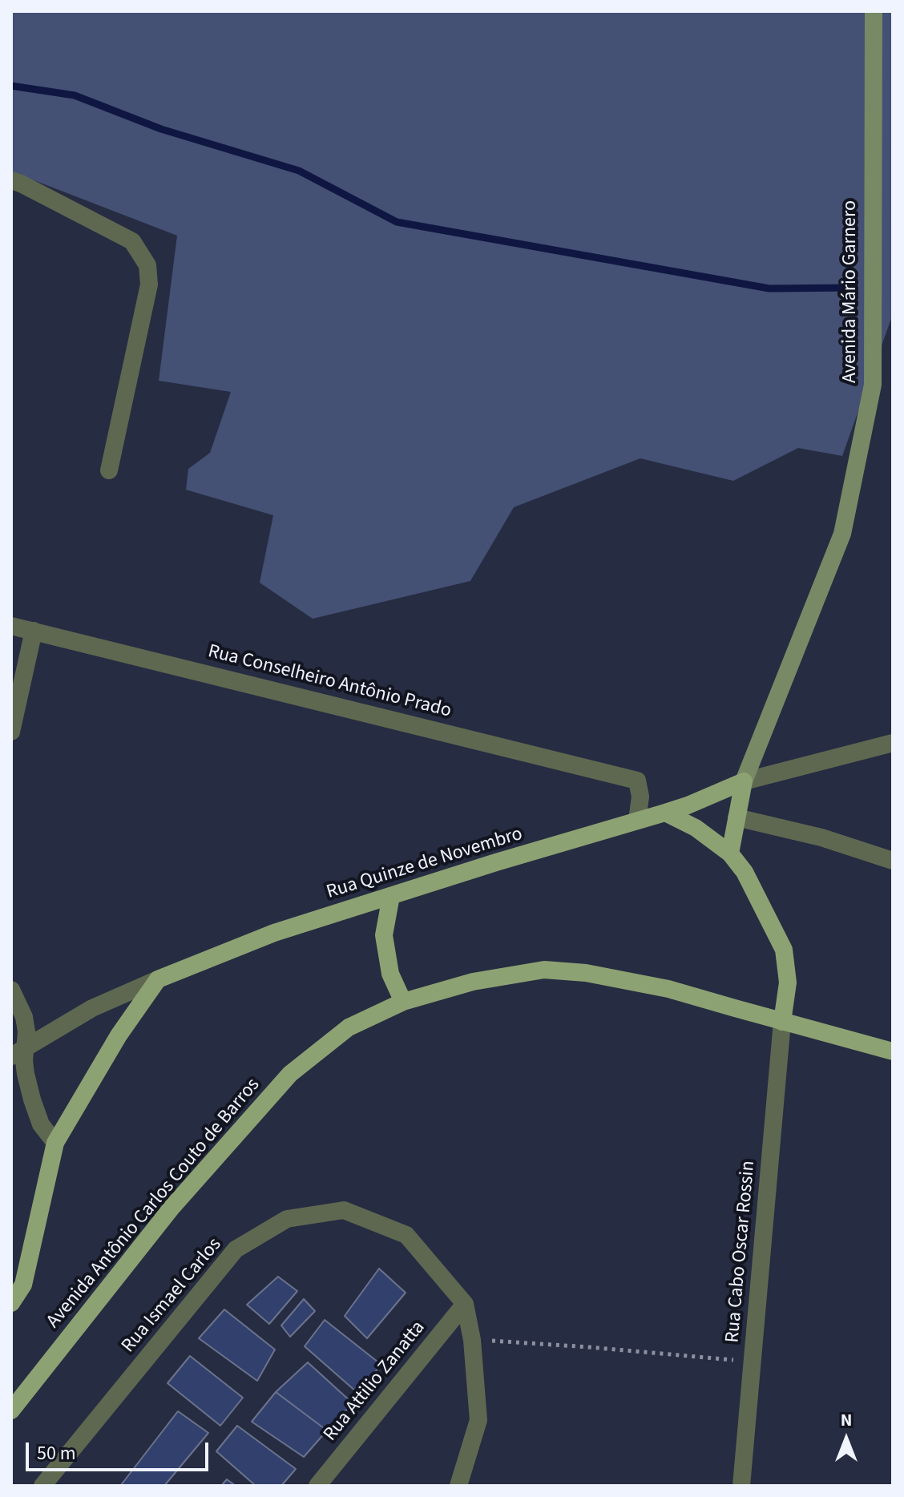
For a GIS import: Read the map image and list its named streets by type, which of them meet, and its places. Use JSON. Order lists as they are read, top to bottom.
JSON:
{
  "streets": {
    "main road": ["Avenida Mário Garnero", "Rua Quinze de Novembro", "Avenida Antônio Carlos Couto de Barros"],
    "street": [
      "Rua Conselheiro Antônio Prado",
      "Rua Cabo Oscar Rossin",
      "Rua Ismael Carlos",
      "Rua Attilio Zanatta"
    ]
  },
  "crossings": [
    ["Avenida Mário Garnero", "Rua Quinze de Novembro"],
    ["Rua Conselheiro Antônio Prado", "Rua Quinze de Novembro"],
    ["Avenida Antônio Carlos Couto de Barros", "Rua Cabo Oscar Rossin"],
    ["Rua Ismael Carlos", "Rua Attilio Zanatta"]
  ],
  "scale_bar": "50 m",
  "north": "top"
}
